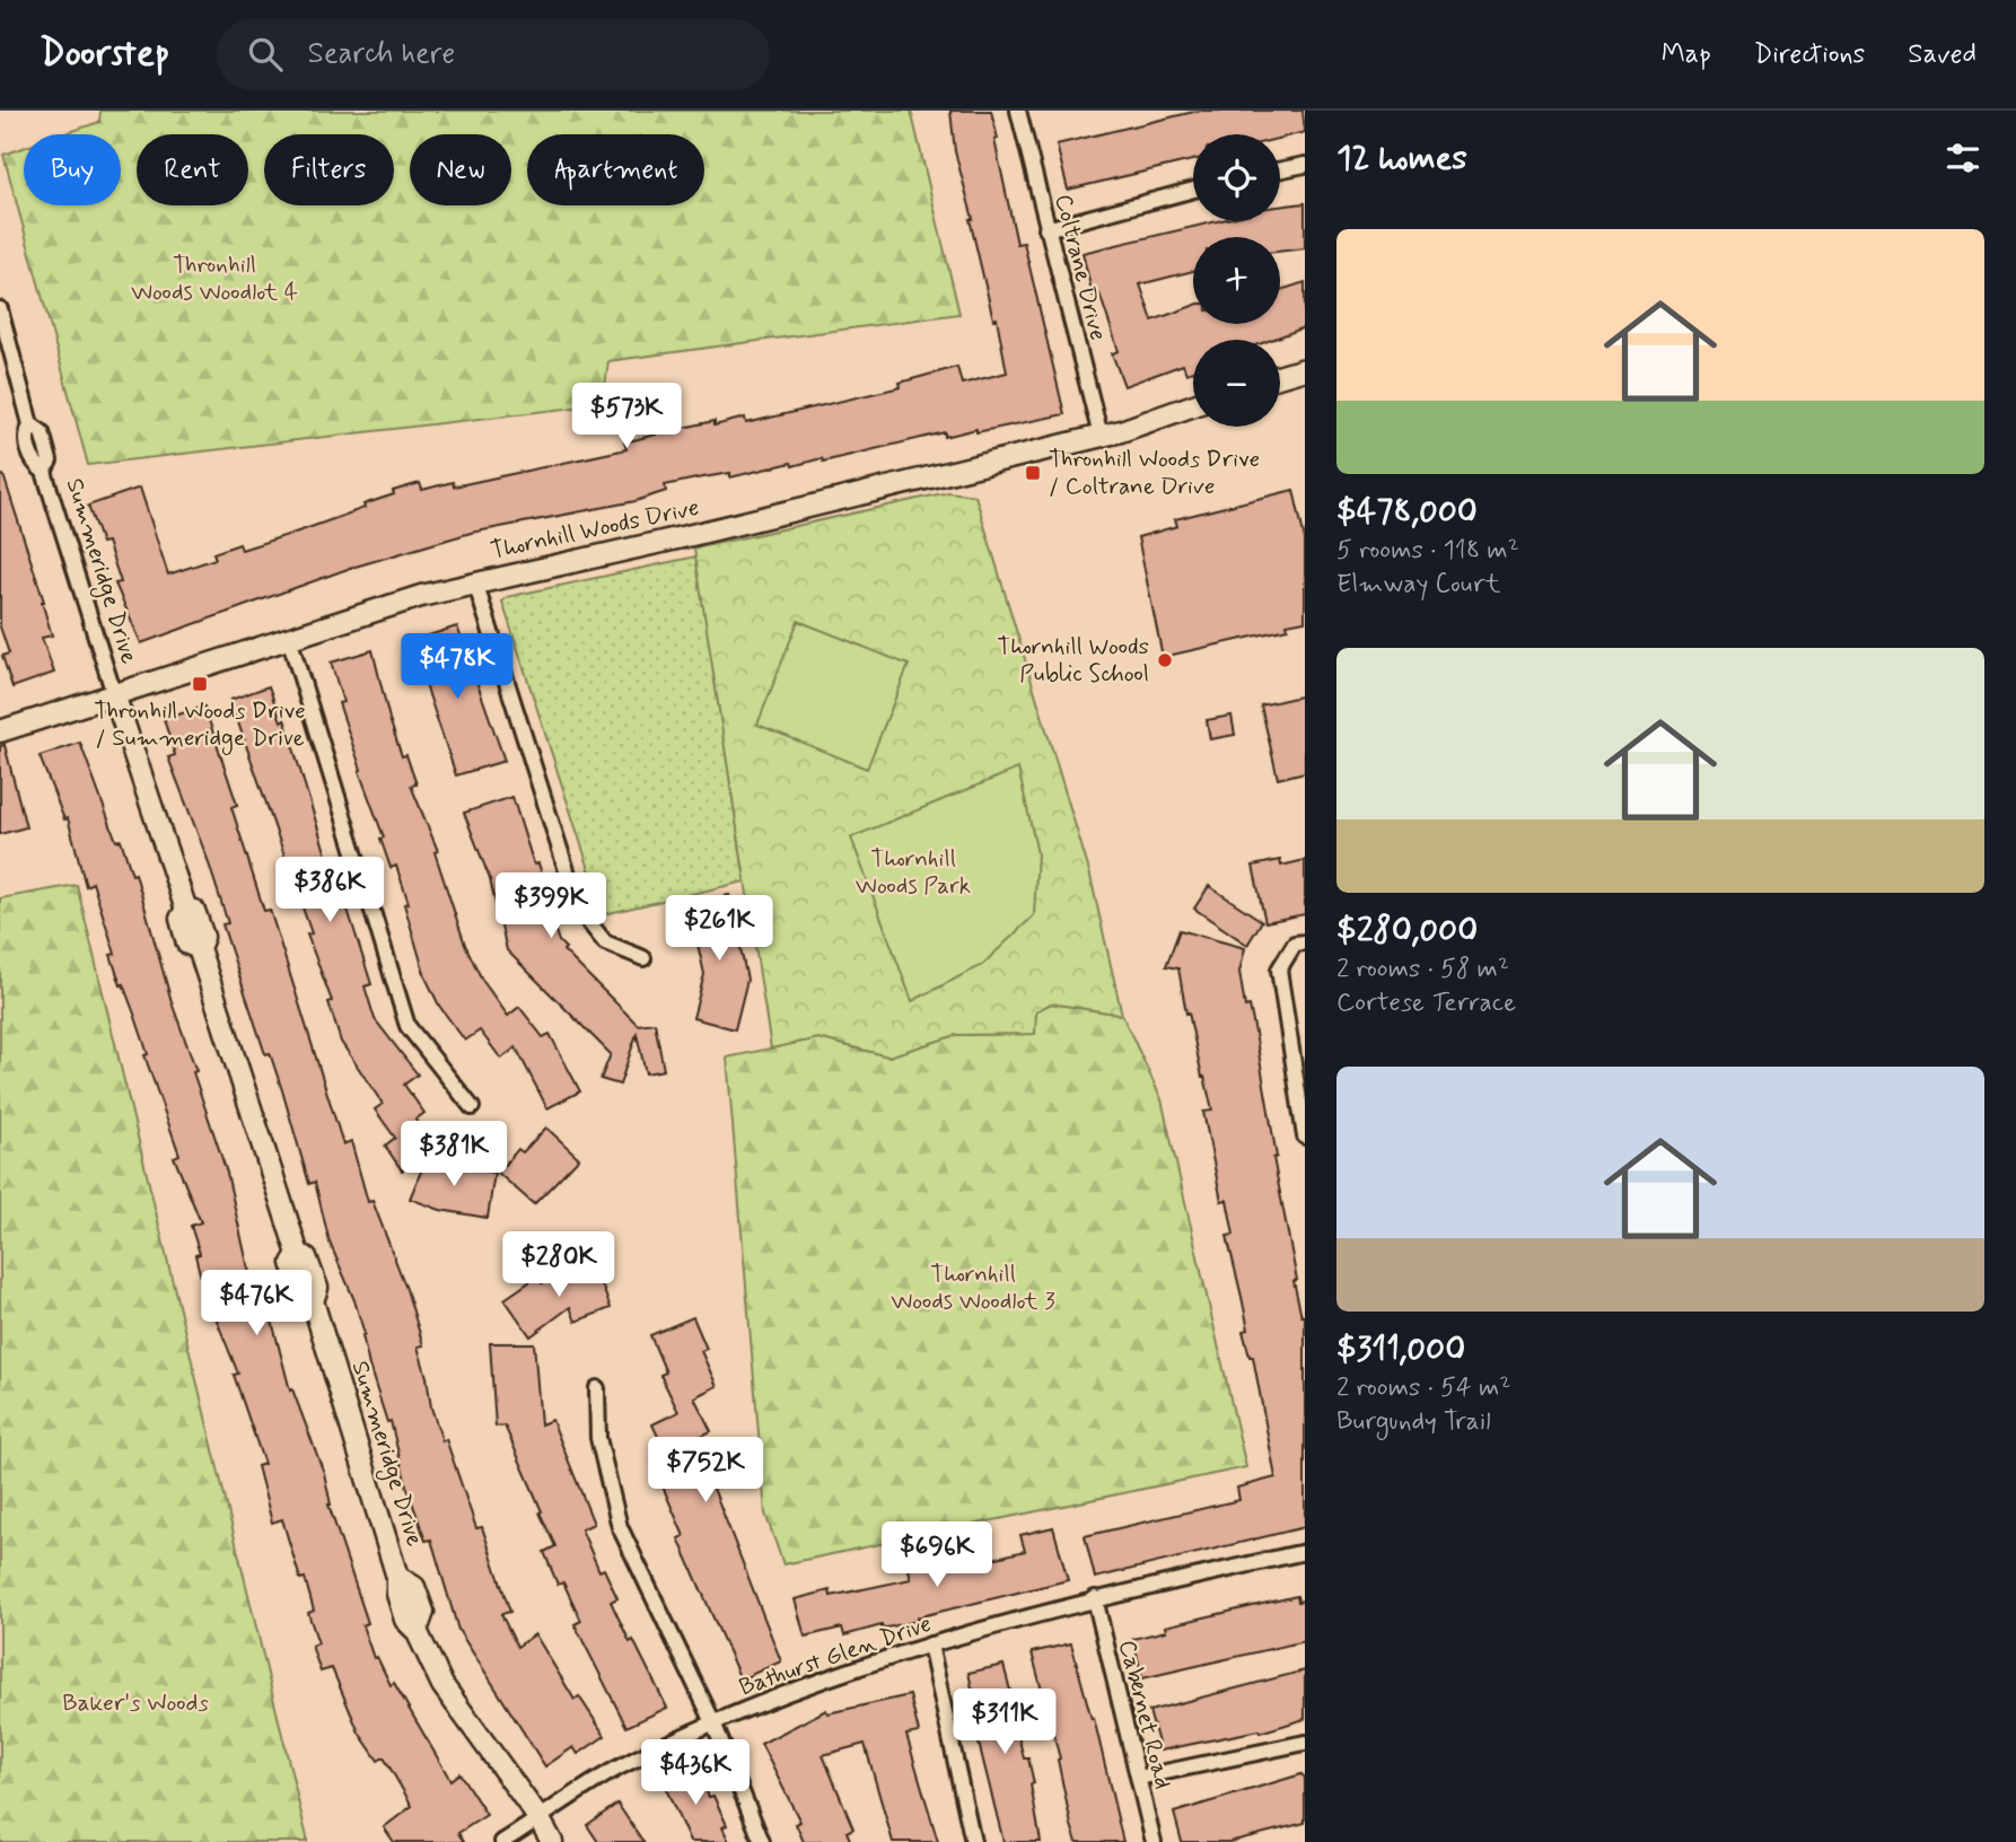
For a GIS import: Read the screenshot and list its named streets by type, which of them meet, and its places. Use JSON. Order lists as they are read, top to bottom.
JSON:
{
  "streets": {
    "street": [
      "Coltrane Drive",
      "Thornhill Woods Drive",
      "Summeridge Drive",
      "Bathurst Glen Drive",
      "Cabernet Road"
    ]
  },
  "crossings": [
    ["Coltrane Drive", "Thornhill Woods Drive"],
    ["Thornhill Woods Drive", "Summeridge Drive"],
    ["Summeridge Drive", "Bathurst Glen Drive"],
    ["Bathurst Glen Drive", "Cabernet Road"]
  ],
  "parks": [
    "Thronhill Woods Woodlot 4",
    "Thornhill Woods Park",
    "Thornhill Woods Woodlot 3",
    "Baker's Woods"
  ],
  "places": {
    "transit": ["Thronhill Woods Drive / Coltrane Drive", "Thronhill Woods Drive / Summeridge Drive"],
    "other": ["Thornhill Woods Public School"]
  },
  "page": {
    "header": "Doorstep",
    "search": "Search here",
    "nav": ["Map", "Directions", "Saved"],
    "heading": "12 homes",
    "map_buttons": ["+", "−"],
    "chip": [
      "Buy",
      "Rent",
      "Filters",
      "New",
      "Apartment"
    ],
    "list": [
      {
        "name": "$478,000",
        "note": "5 rooms · 118 m² · Elmway Court"
      },
      {
        "name": "$280,000",
        "note": "2 rooms · 58 m² · Cortese Terrace"
      },
      {
        "name": "$311,000",
        "note": "2 rooms · 54 m² · Burgundy Trail"
      }
    ],
    "price": [
      "$573K",
      "$478K",
      "$386K",
      "$399K",
      "$261K",
      "$381K",
      "$280K",
      "$476K",
      "$752K",
      "$696K",
      "$311K",
      "$436K"
    ]
  }
}
